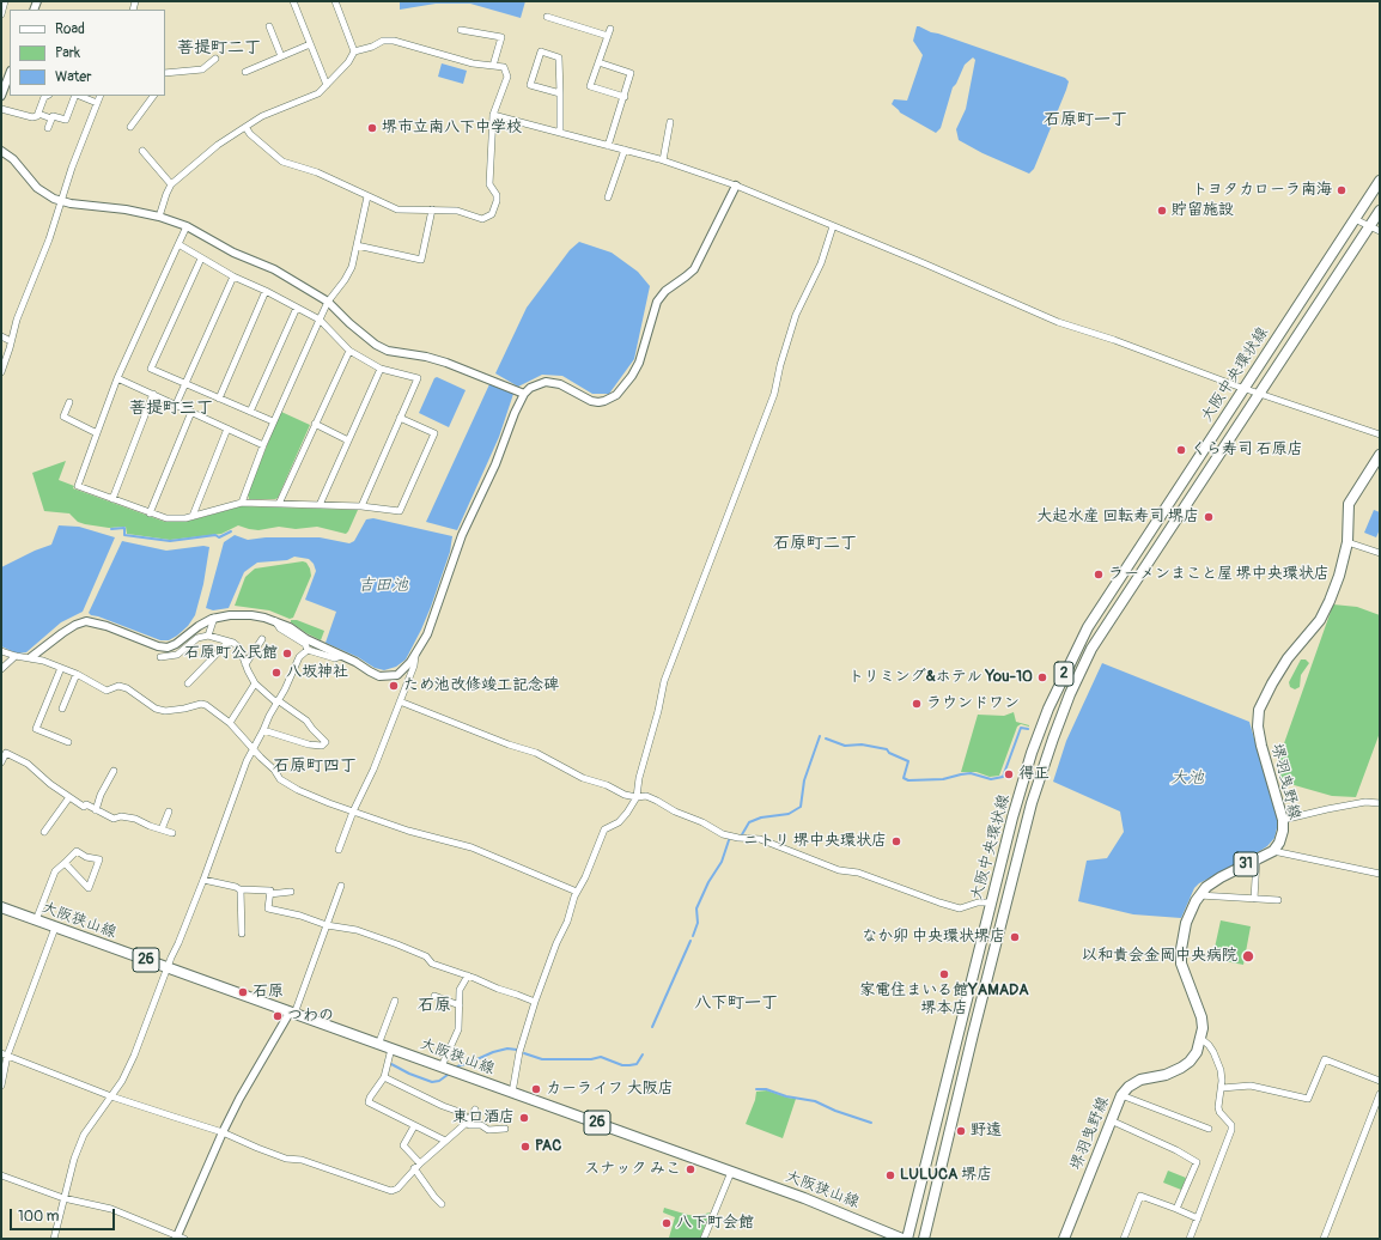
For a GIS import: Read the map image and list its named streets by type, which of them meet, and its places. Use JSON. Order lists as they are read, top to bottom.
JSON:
{
  "streets": {
    "main road": [
      "大阪中央環状線",
      "2",
      "堺羽曳野線",
      "31",
      "大阪狭山線",
      "26"
    ]
  },
  "districts": [
    "菩提町二丁",
    "石原町一丁",
    "菩提町三丁",
    "石原町二丁",
    "石原町四丁",
    "八下町一丁",
    "石原"
  ],
  "water": ["吉田池", "大池"],
  "places": [
    "堺市立南八下中学校",
    "トヨタカローラ南海",
    "貯留施設",
    "くら寿司 石原店",
    "大起水産 回転寿司 堺店",
    "ラーメンまこと屋 堺中央環状店",
    "石原町公民館",
    "八坂神社",
    "トリミング&ホテル You-10",
    "ため池改修竣工記念碑",
    "ラウンドワン",
    "得正",
    "ニトリ 堺中央環状店",
    "なか卯 中央環状堺店",
    "以和貴会金岡中央病院",
    "家電住まいる館YAMADA 堺本店",
    "石原",
    "つわの",
    "カーライフ 大阪店",
    "東口酒店",
    "野遠",
    "PAC",
    "スナック みこ",
    "LULUCA 堺店",
    "八下町会館"
  ],
  "legend": ["Road", "Park", "Water"],
  "scale_bar": "100 m"
}
